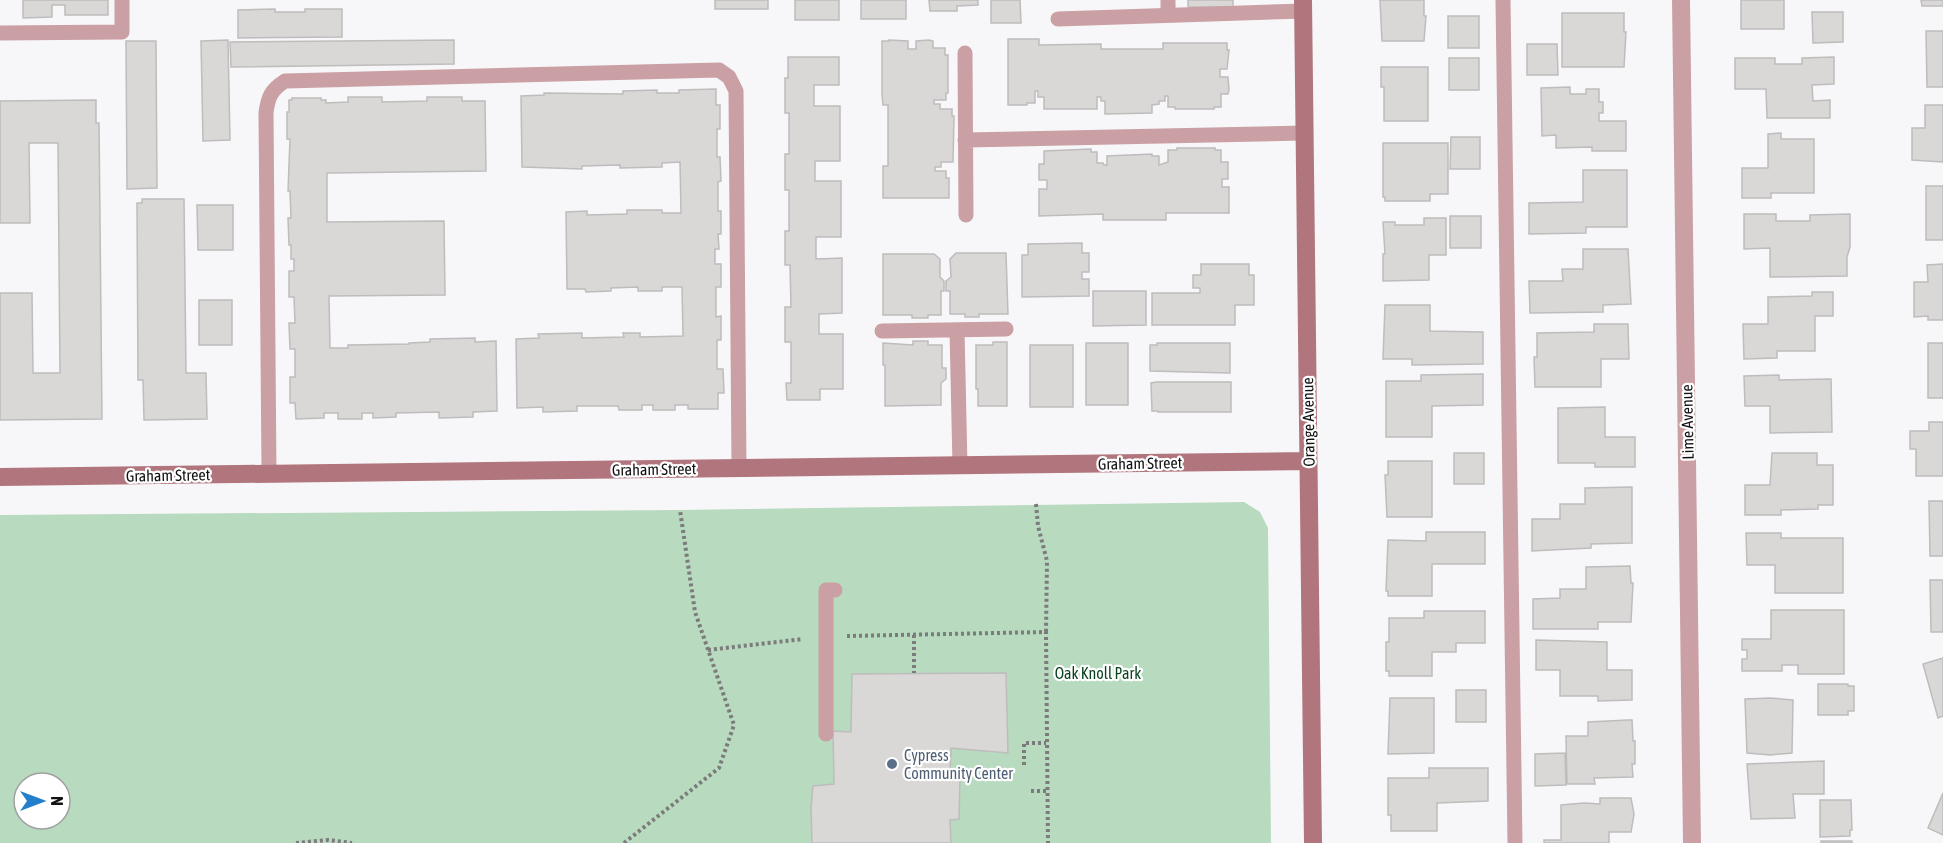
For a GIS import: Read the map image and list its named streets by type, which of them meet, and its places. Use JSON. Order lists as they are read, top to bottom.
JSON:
{
  "streets": {
    "street": ["Orange Avenue", "Lime Avenue", "Graham Street"]
  },
  "crossings": [
    ["Orange Avenue", "Graham Street"]
  ],
  "parks": ["Oak Knoll Park"],
  "places": ["Cypress Community Center"],
  "north": "right"
}
